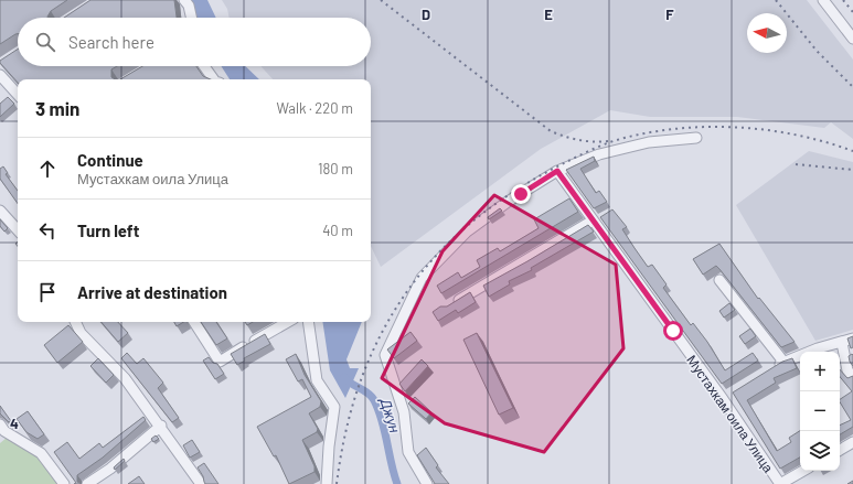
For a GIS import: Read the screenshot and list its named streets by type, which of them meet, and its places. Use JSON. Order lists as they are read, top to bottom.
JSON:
{
  "streets": {
    "street": ["Мустахкам оила Улица"]
  },
  "water": ["Джун"],
  "north": "left",
  "page": {
    "search": "Search here",
    "heading": ["3 min", "Walk · 220 m"],
    "list": [
      ["Continue", "Мустахкам оила Улица", "180 m"],
      ["Turn left", "40 m"],
      "Arrive at destination"
    ],
    "map_buttons": ["+", "−"]
  },
  "grid": {
    "columns": ["D", "E", "F"],
    "rows": ["4"]
  }
}
